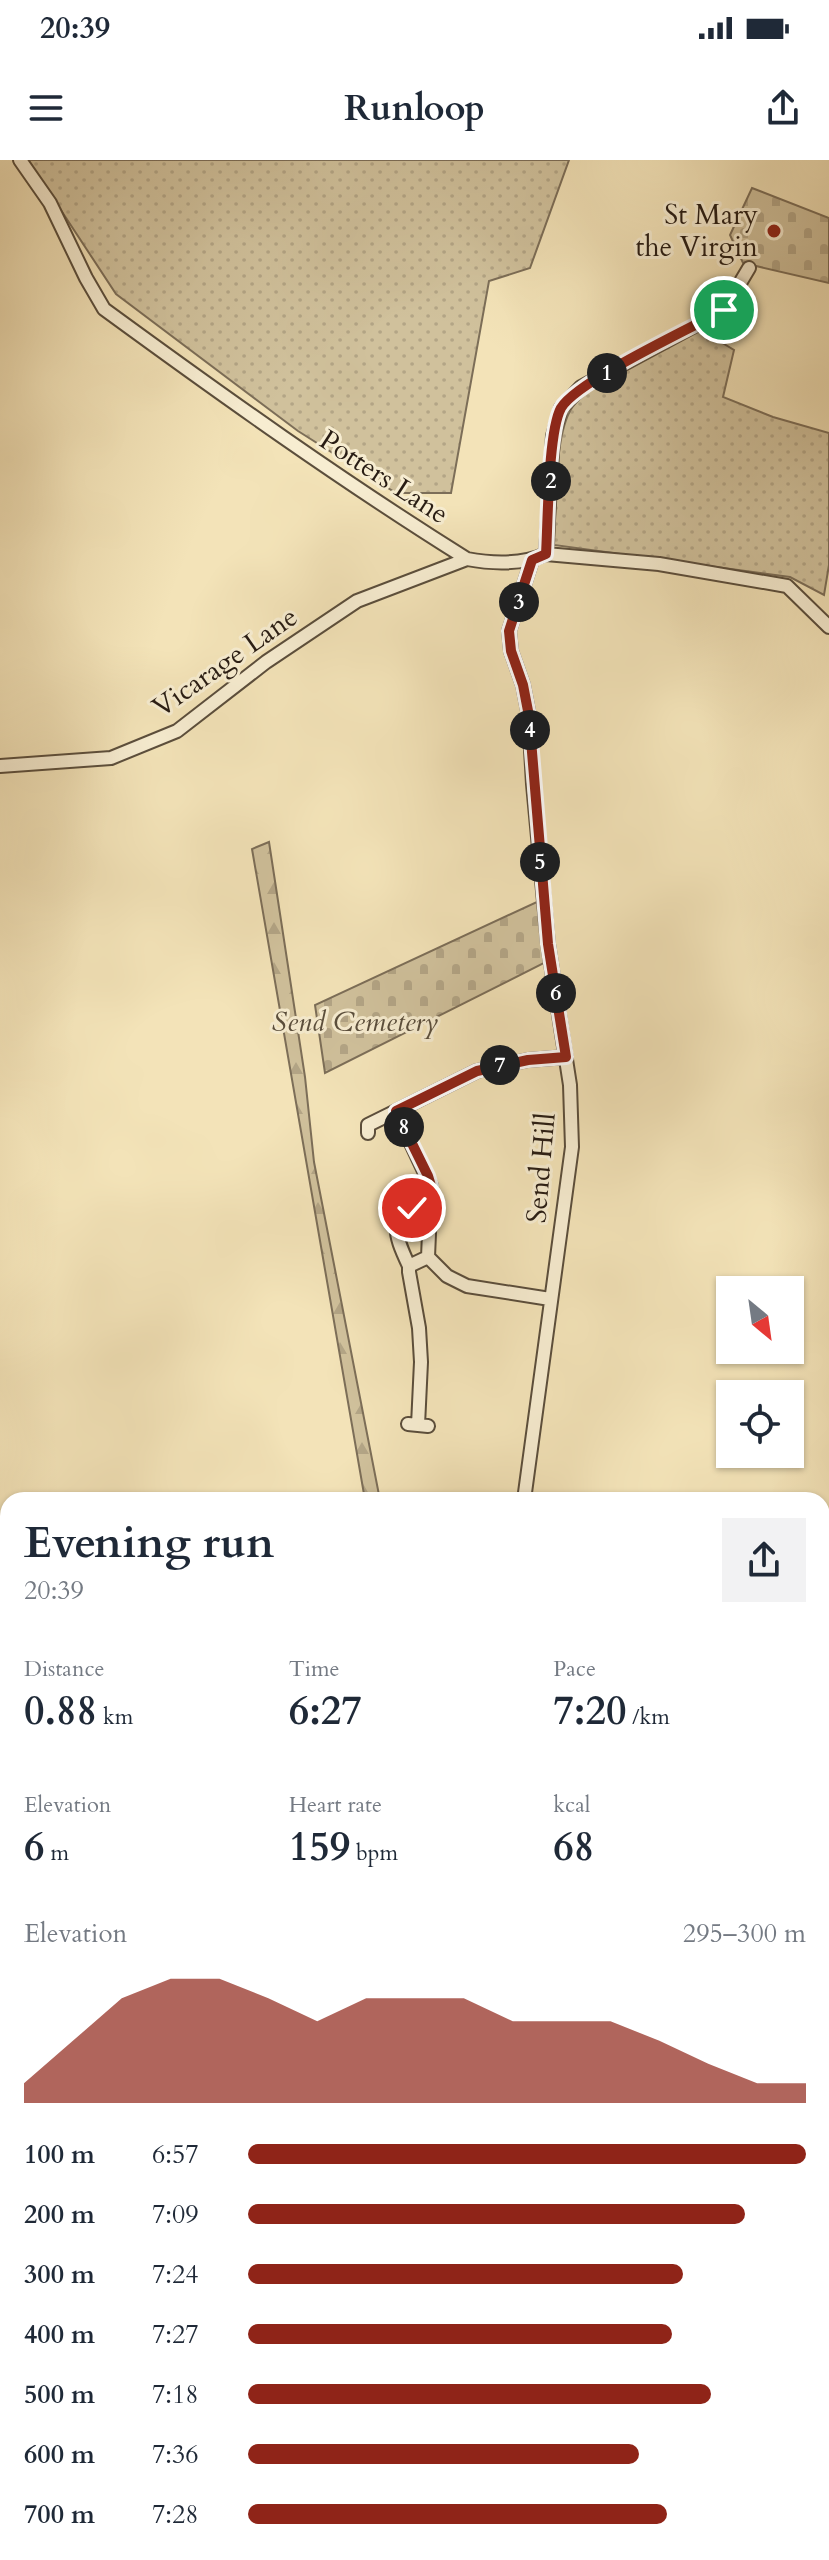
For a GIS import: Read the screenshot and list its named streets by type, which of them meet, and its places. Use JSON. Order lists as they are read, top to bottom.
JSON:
{
  "streets": {
    "street": ["Potters Lane", "Vicarage Lane", "Send Hill"]
  },
  "crossings": [
    ["Potters Lane", "Vicarage Lane"],
    ["Potters Lane", "Send Hill"]
  ],
  "parks": ["Send Cemetery"],
  "places": ["St Mary the Virgin"],
  "north": "bottom right",
  "page": {
    "status": "20:39",
    "header": "Runloop",
    "pins": [
      "1",
      "2",
      "3",
      "4",
      "5",
      "6",
      "7",
      "8"
    ],
    "heading": ["Evening run", "20:39"],
    "stats": [
      ["Distance", "0.88 km"],
      ["Time", "6:27"],
      ["Pace", "7:20 /km"],
      ["Elevation", "6 m"],
      ["Heart rate", "159 bpm"],
      ["kcal", "68"]
    ],
    "chart": ["Elevation", "295–300 m"],
    "list": [
      {
        "name": "100 m",
        "note": "6:57"
      },
      {
        "name": "200 m",
        "note": "7:09"
      },
      {
        "name": "300 m",
        "note": "7:24"
      },
      {
        "name": "400 m",
        "note": "7:27"
      },
      {
        "name": "500 m",
        "note": "7:18"
      },
      {
        "name": "600 m",
        "note": "7:36"
      },
      {
        "name": "700 m",
        "note": "7:28"
      }
    ]
  }
}
